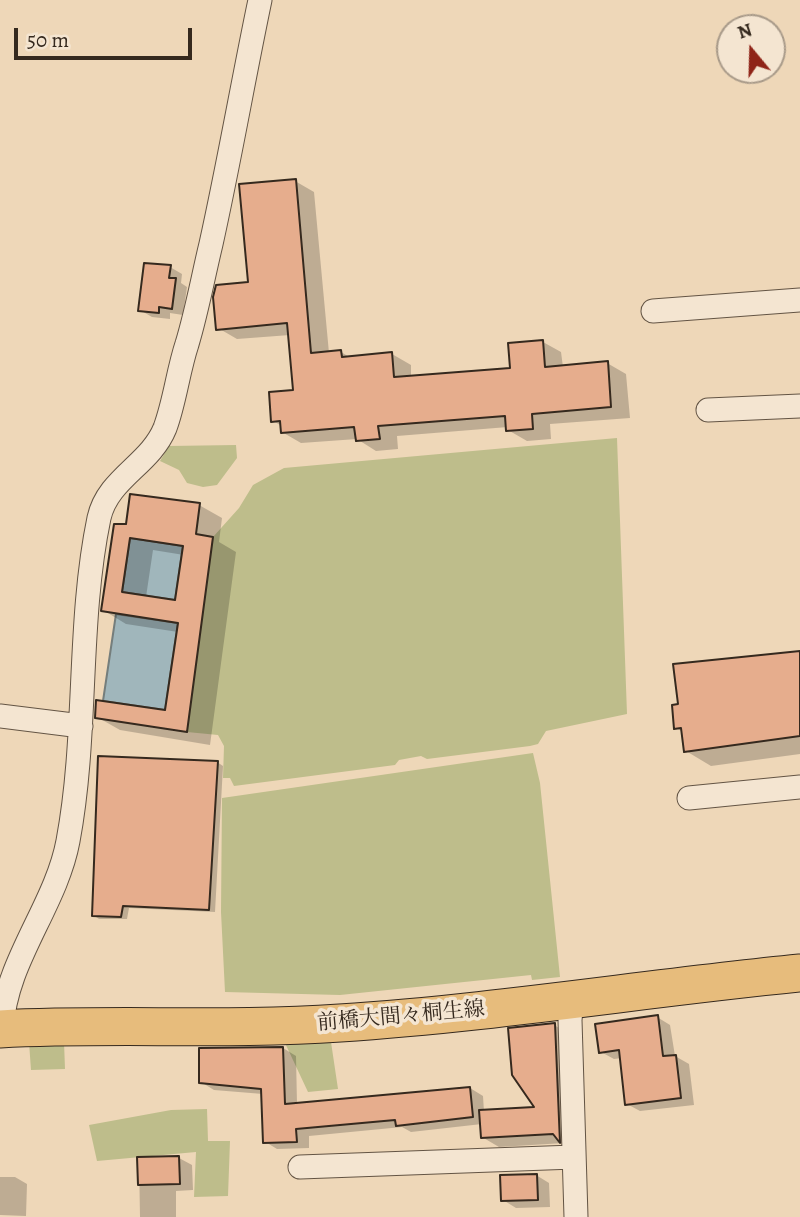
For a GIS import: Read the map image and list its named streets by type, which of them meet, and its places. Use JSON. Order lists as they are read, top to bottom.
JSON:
{
  "streets": {
    "main road": ["前橋大間々桐生線"]
  },
  "scale_bar": "50 m",
  "north": "top"
}
